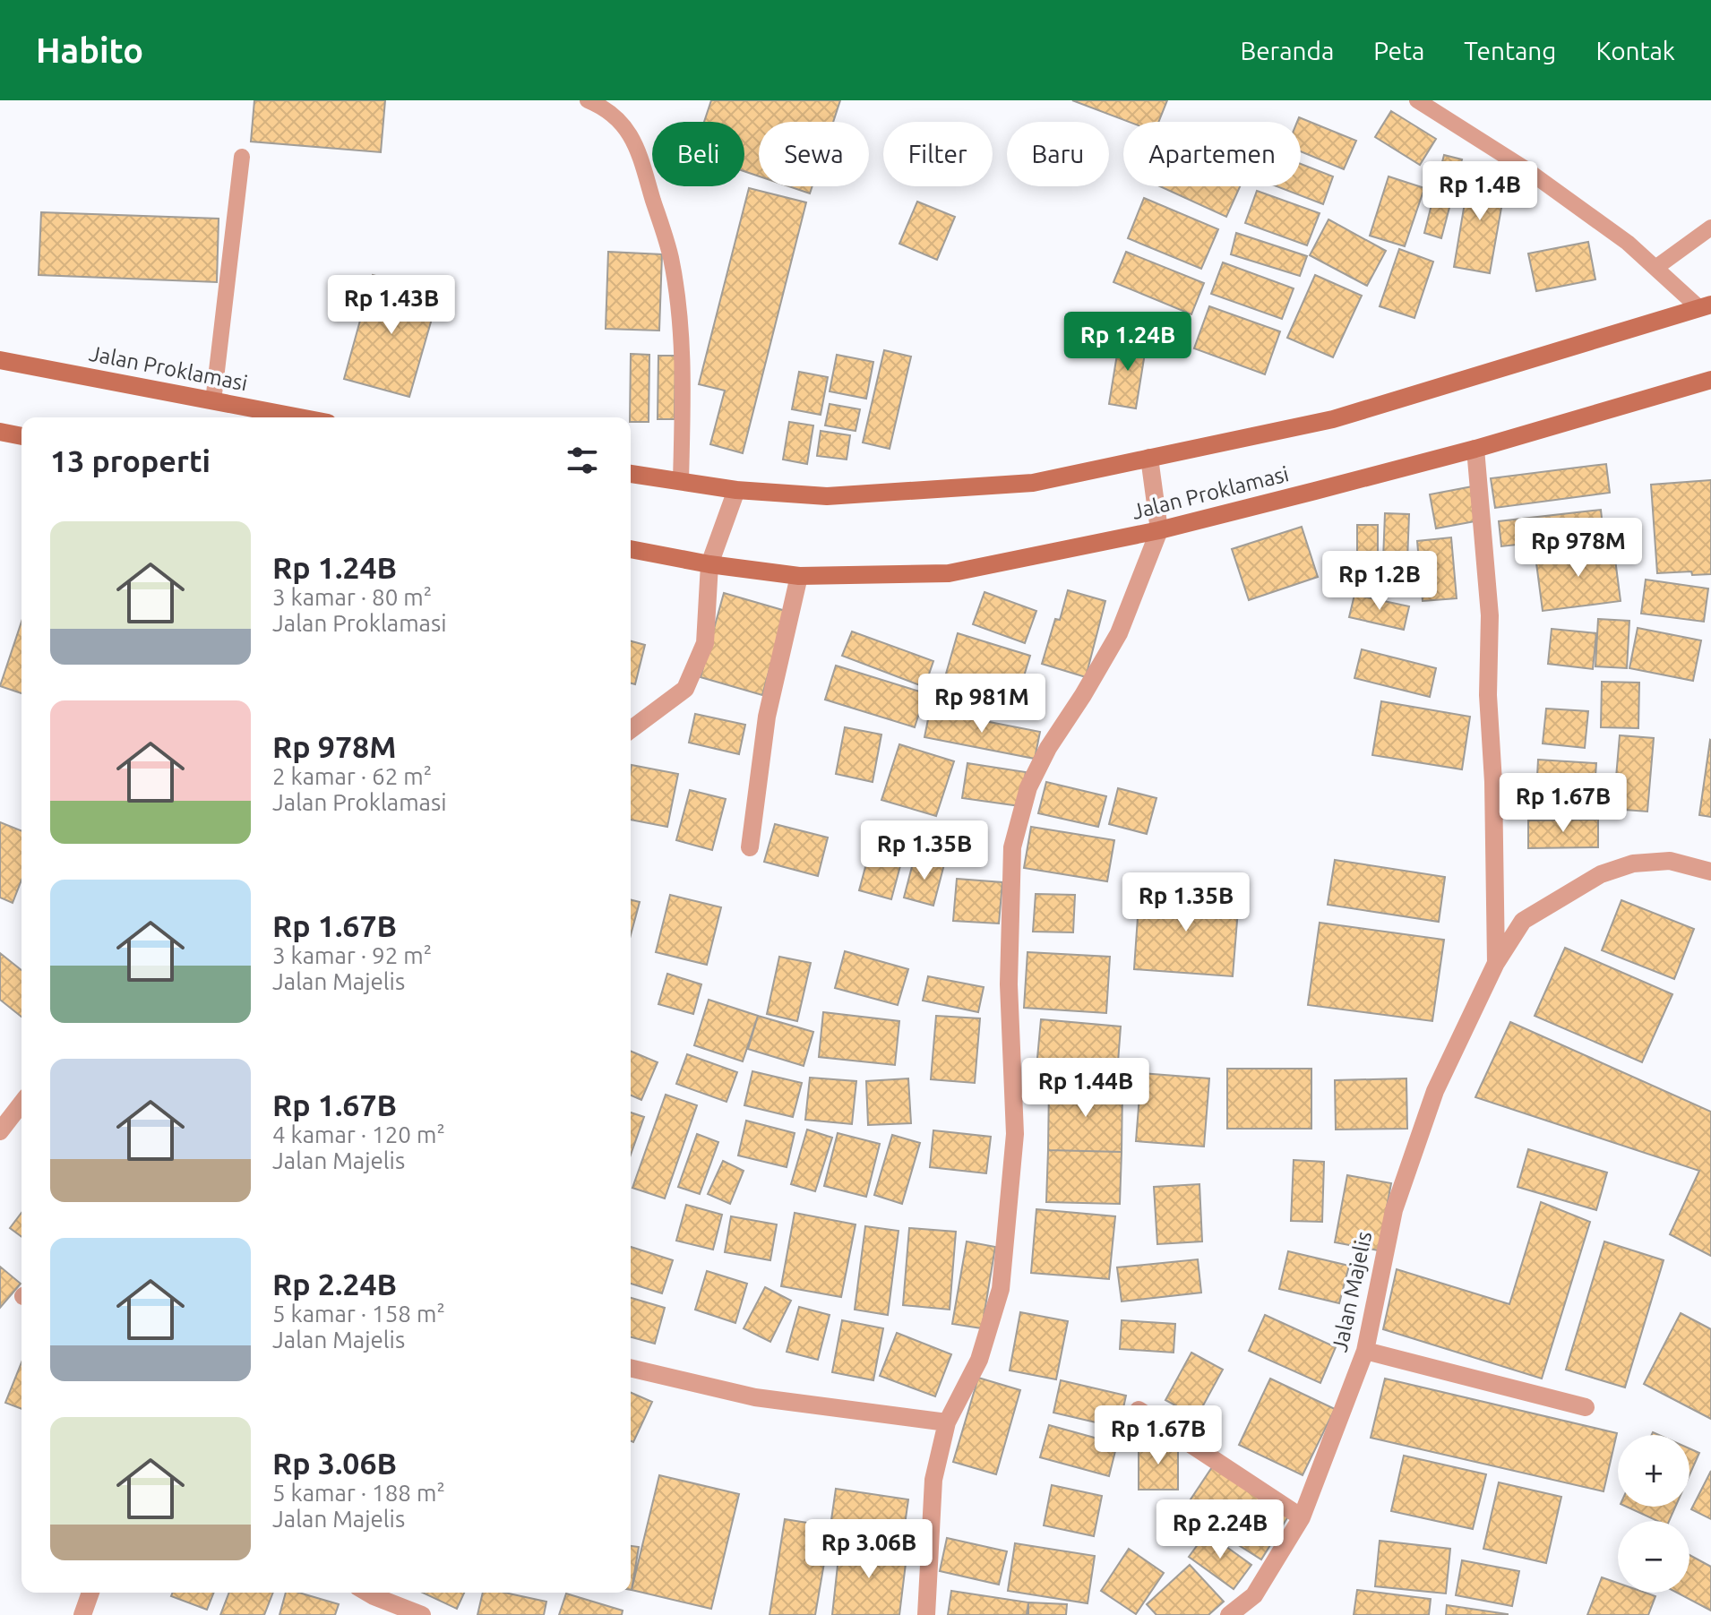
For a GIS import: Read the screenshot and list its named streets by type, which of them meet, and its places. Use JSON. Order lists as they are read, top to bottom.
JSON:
{
  "streets": {
    "street": ["Jalan Proklamasi", "Jalan Majelis"]
  },
  "page": {
    "header": "Habito",
    "nav": [
      "Beranda",
      "Peta",
      "Tentang",
      "Kontak"
    ],
    "chip": [
      "Beli",
      "Sewa",
      "Filter",
      "Baru",
      "Apartemen"
    ],
    "price": [
      "Rp 1.4B",
      "Rp 1.43B",
      "Rp 1.24B",
      "Rp 978M",
      "Rp 1.2B",
      "Rp 981M",
      "Rp 1.67B",
      "Rp 1.35B",
      "Rp 1.35B",
      "Rp 1.44B",
      "Rp 1.67B",
      "Rp 2.24B",
      "Rp 3.06B"
    ],
    "heading": "13 properti",
    "list": [
      {
        "name": "Rp 1.24B",
        "note": "3 kamar · 80 m² · Jalan Proklamasi"
      },
      {
        "name": "Rp 978M",
        "note": "2 kamar · 62 m² · Jalan Proklamasi"
      },
      {
        "name": "Rp 1.67B",
        "note": "3 kamar · 92 m² · Jalan Majelis"
      },
      {
        "name": "Rp 1.67B",
        "note": "4 kamar · 120 m² · Jalan Majelis"
      },
      {
        "name": "Rp 2.24B",
        "note": "5 kamar · 158 m² · Jalan Majelis"
      },
      {
        "name": "Rp 3.06B",
        "note": "5 kamar · 188 m² · Jalan Majelis"
      }
    ],
    "map_buttons": ["+", "−"]
  }
}
